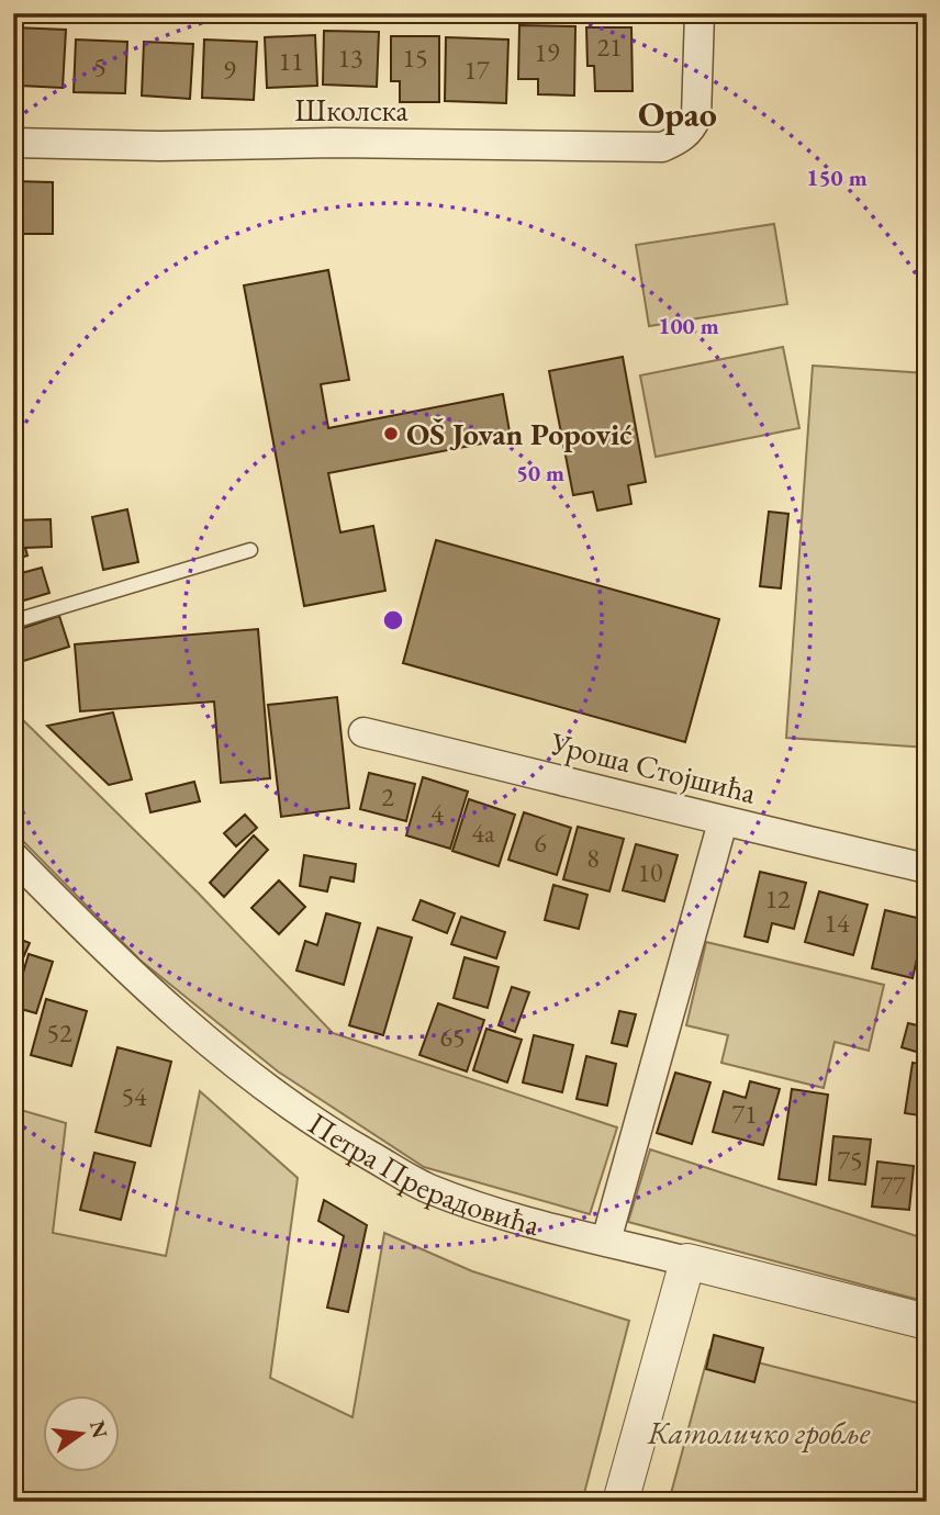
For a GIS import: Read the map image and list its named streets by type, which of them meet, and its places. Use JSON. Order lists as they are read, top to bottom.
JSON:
{
  "streets": {
    "street": ["Школска", "Уроша Стојшића", "Петра Прерадовића"]
  },
  "districts": ["Орао"],
  "parks": ["Католичко гробље"],
  "places": ["OŠ Jovan Popović"],
  "house_numbers": [
    "21",
    "19",
    "13",
    "15",
    "11",
    "5",
    "9",
    "17",
    "2",
    "4",
    "4a",
    "6",
    "8",
    "10",
    "12",
    "14",
    "52",
    "65",
    "54",
    "71",
    "75",
    "77"
  ],
  "north": "right",
  "rings": ["150 m", "100 m", "50 m"]
}
